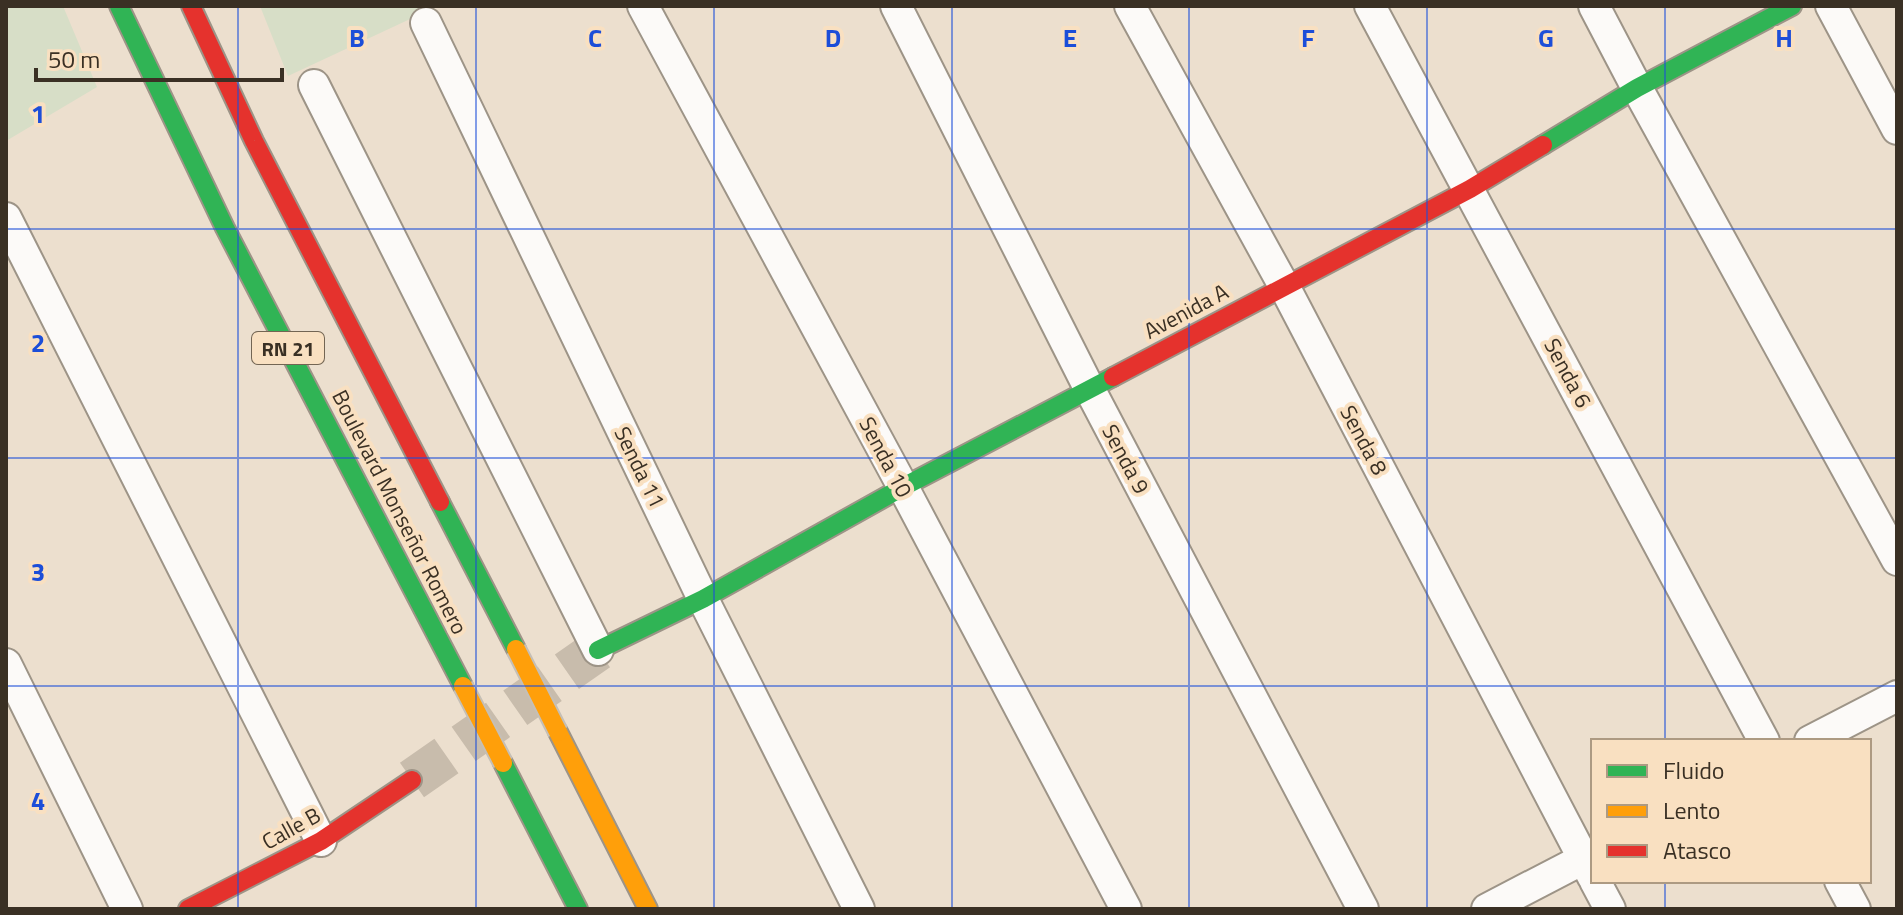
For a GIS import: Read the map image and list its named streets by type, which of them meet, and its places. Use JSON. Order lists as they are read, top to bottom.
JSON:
{
  "streets": {
    "main road": [
      "Avenida A",
      "RN 21",
      "Boulevard Monseñor Romero",
      "Calle B"
    ],
    "street": [
      "Senda 6",
      "Senda 8",
      "Senda 10",
      "Senda 9",
      "Senda 11"
    ]
  },
  "crossings": [
    ["Avenida A", "Senda 6"],
    ["Avenida A", "Senda 8"],
    ["Avenida A", "Senda 10"],
    ["Avenida A", "Senda 9"],
    ["Avenida A", "Senda 11"]
  ],
  "legend": ["Fluido", "Lento", "Atasco"],
  "scale_bar": "50 m",
  "grid": {
    "columns": [
      "B",
      "C",
      "D",
      "E",
      "F",
      "G",
      "H"
    ],
    "rows": [
      "1",
      "2",
      "3",
      "4"
    ]
  }
}
